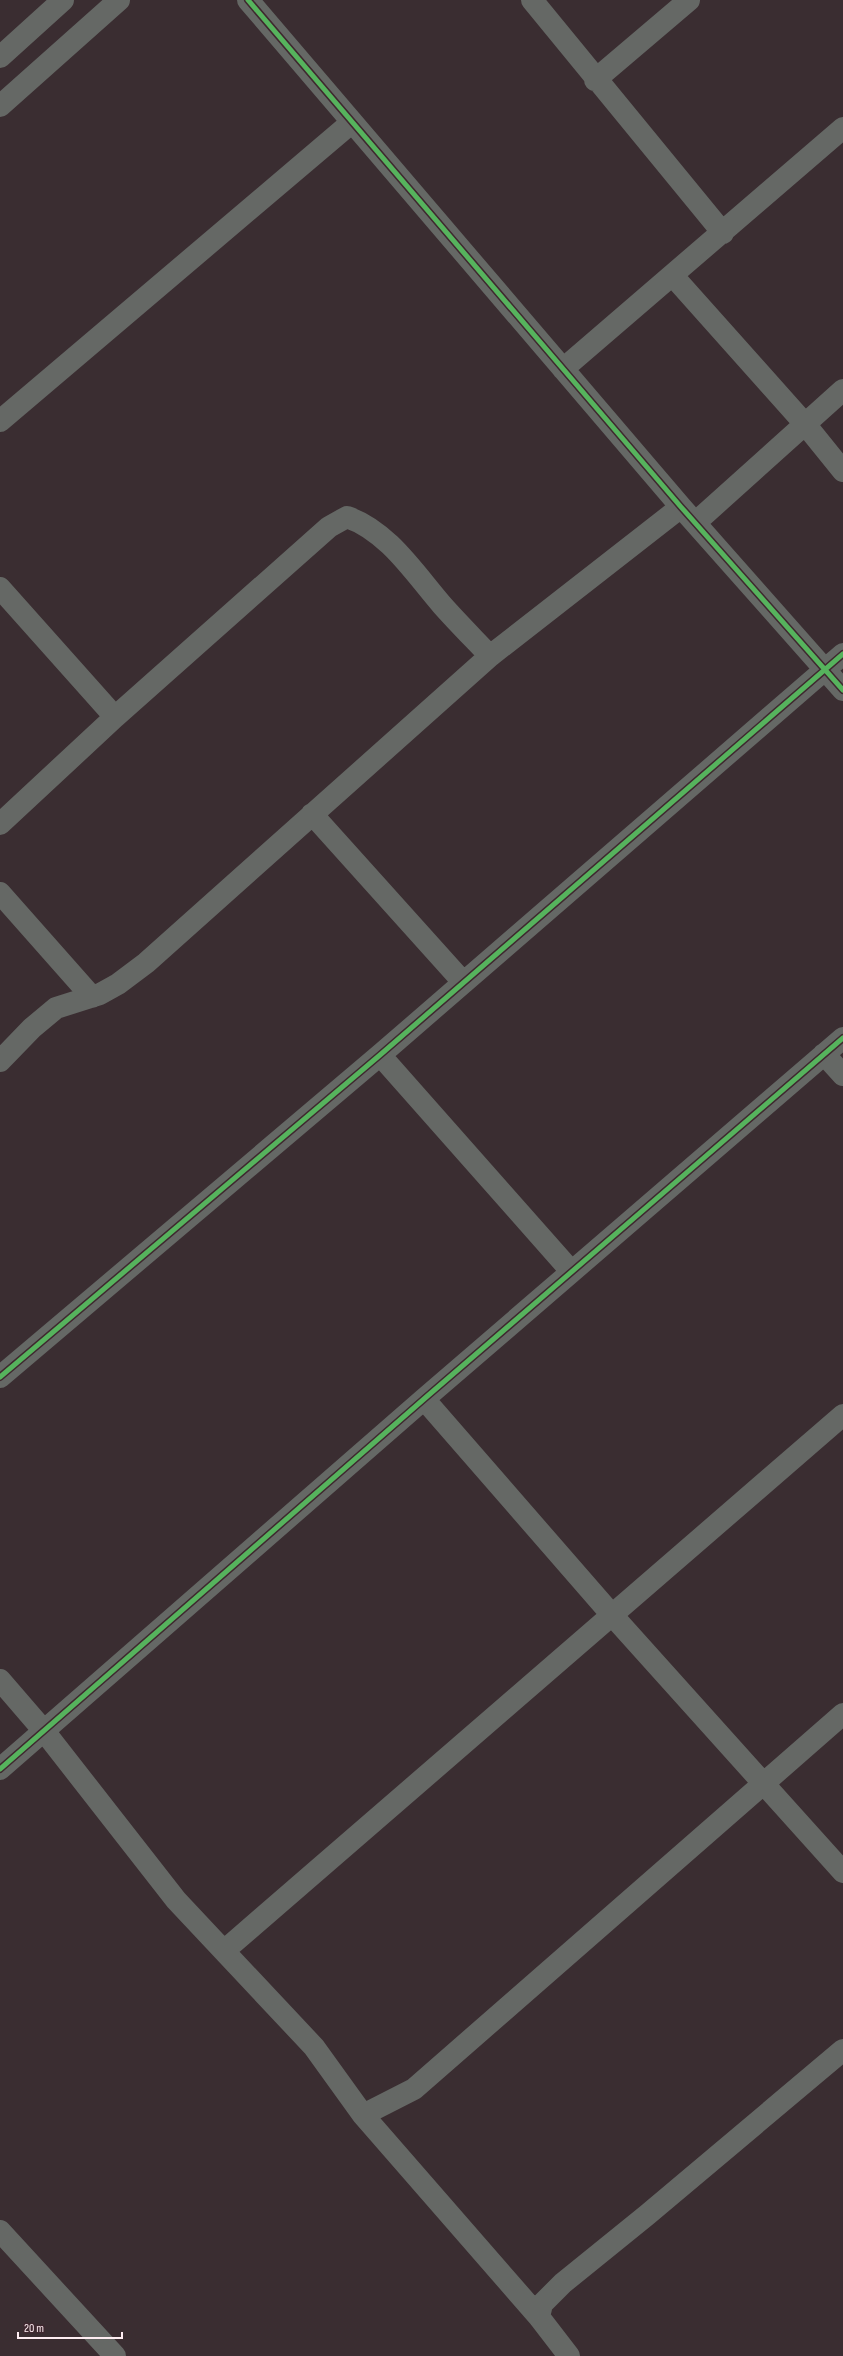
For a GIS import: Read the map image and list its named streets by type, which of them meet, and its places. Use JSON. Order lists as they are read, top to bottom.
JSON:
{
  "scale_bar": "20 m"
}
